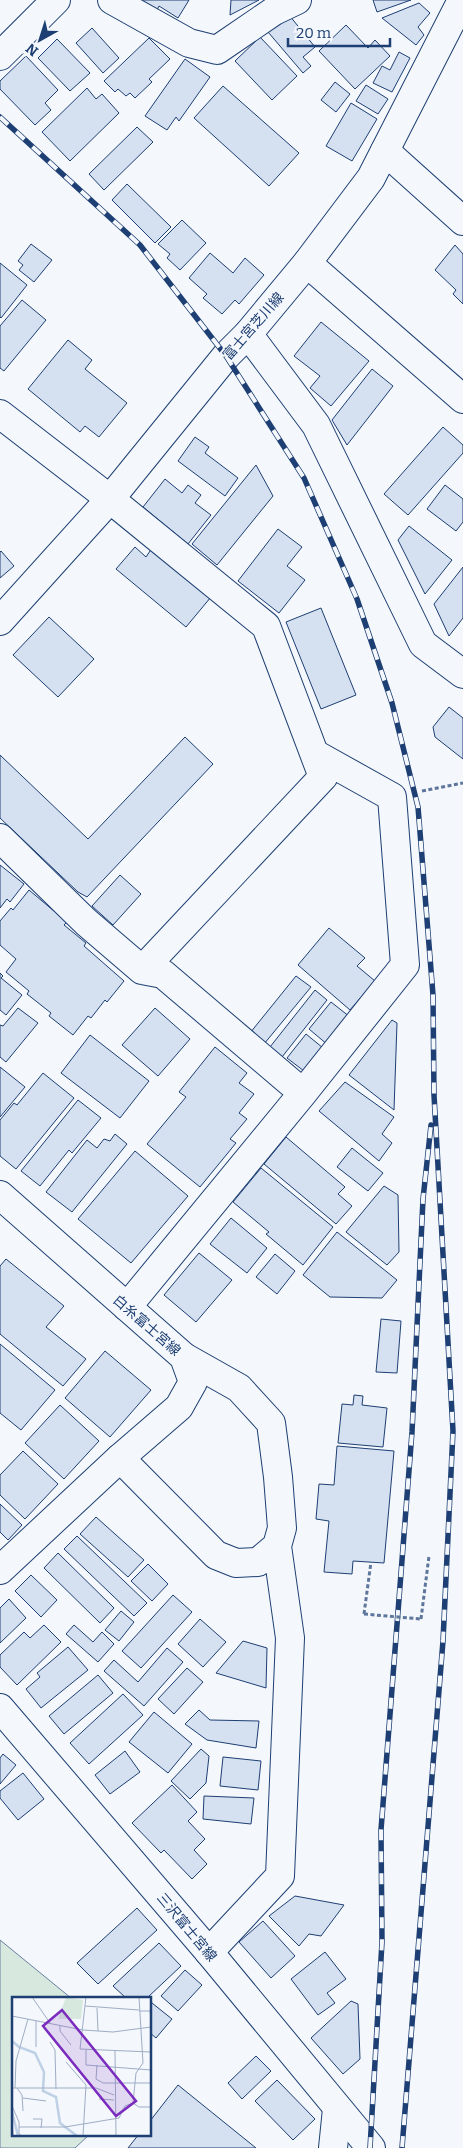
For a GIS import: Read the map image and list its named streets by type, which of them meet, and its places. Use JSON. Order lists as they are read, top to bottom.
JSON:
{
  "streets": {
    "street": ["富士宮芝川線", "白糸富士宮線", "三沢富士宮線"]
  },
  "scale_bar": "20 m",
  "north": "bottom left"
}
